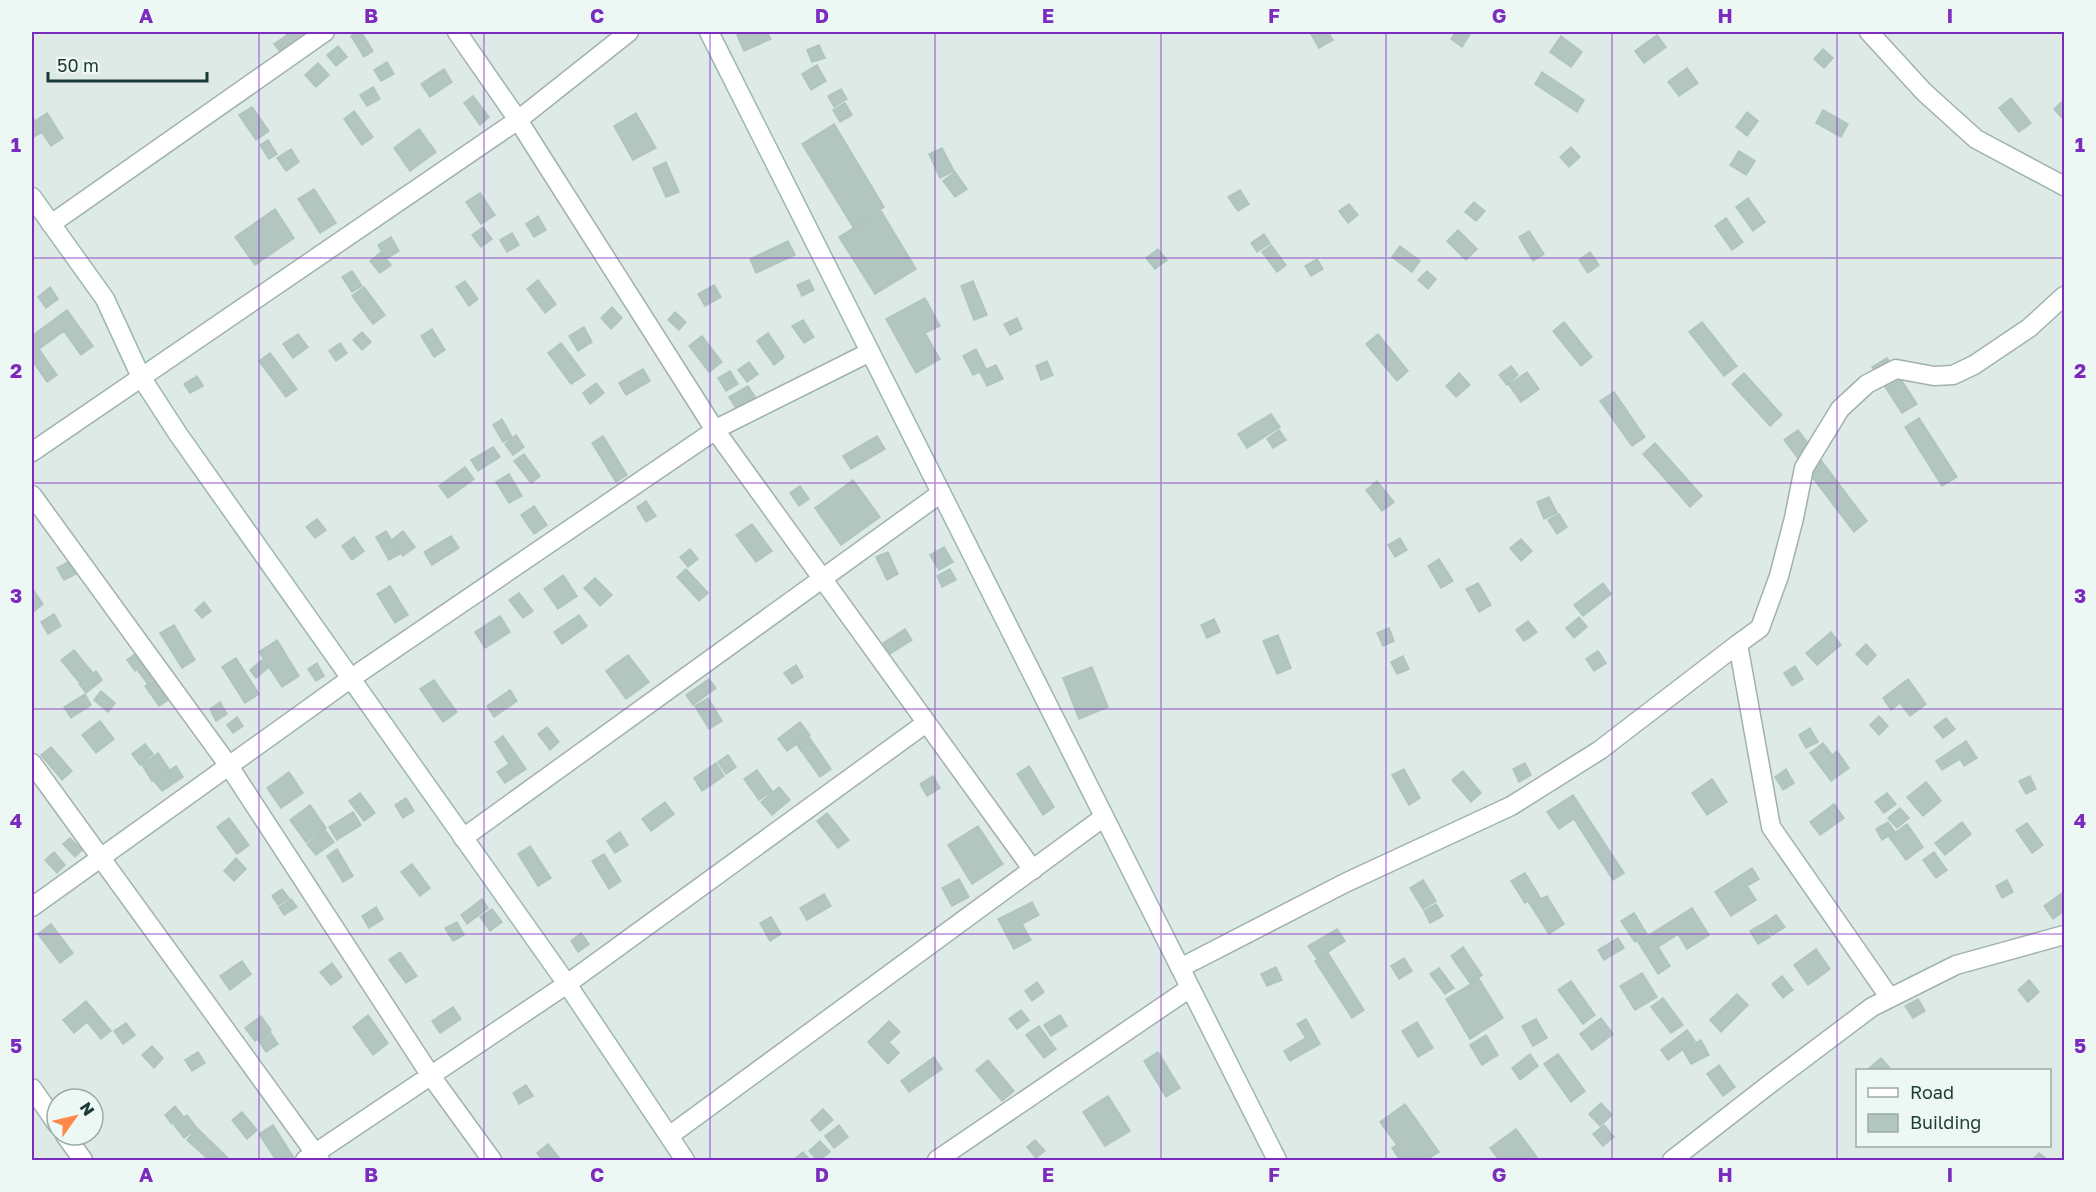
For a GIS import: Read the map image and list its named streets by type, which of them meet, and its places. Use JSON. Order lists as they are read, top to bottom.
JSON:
{
  "legend": ["Road", "Building"],
  "scale_bar": "50 m",
  "north": "top right",
  "grid": {
    "columns": [
      "A",
      "B",
      "C",
      "D",
      "E",
      "F",
      "G",
      "H",
      "I"
    ],
    "rows": [
      "1",
      "2",
      "3",
      "4",
      "5"
    ]
  }
}
